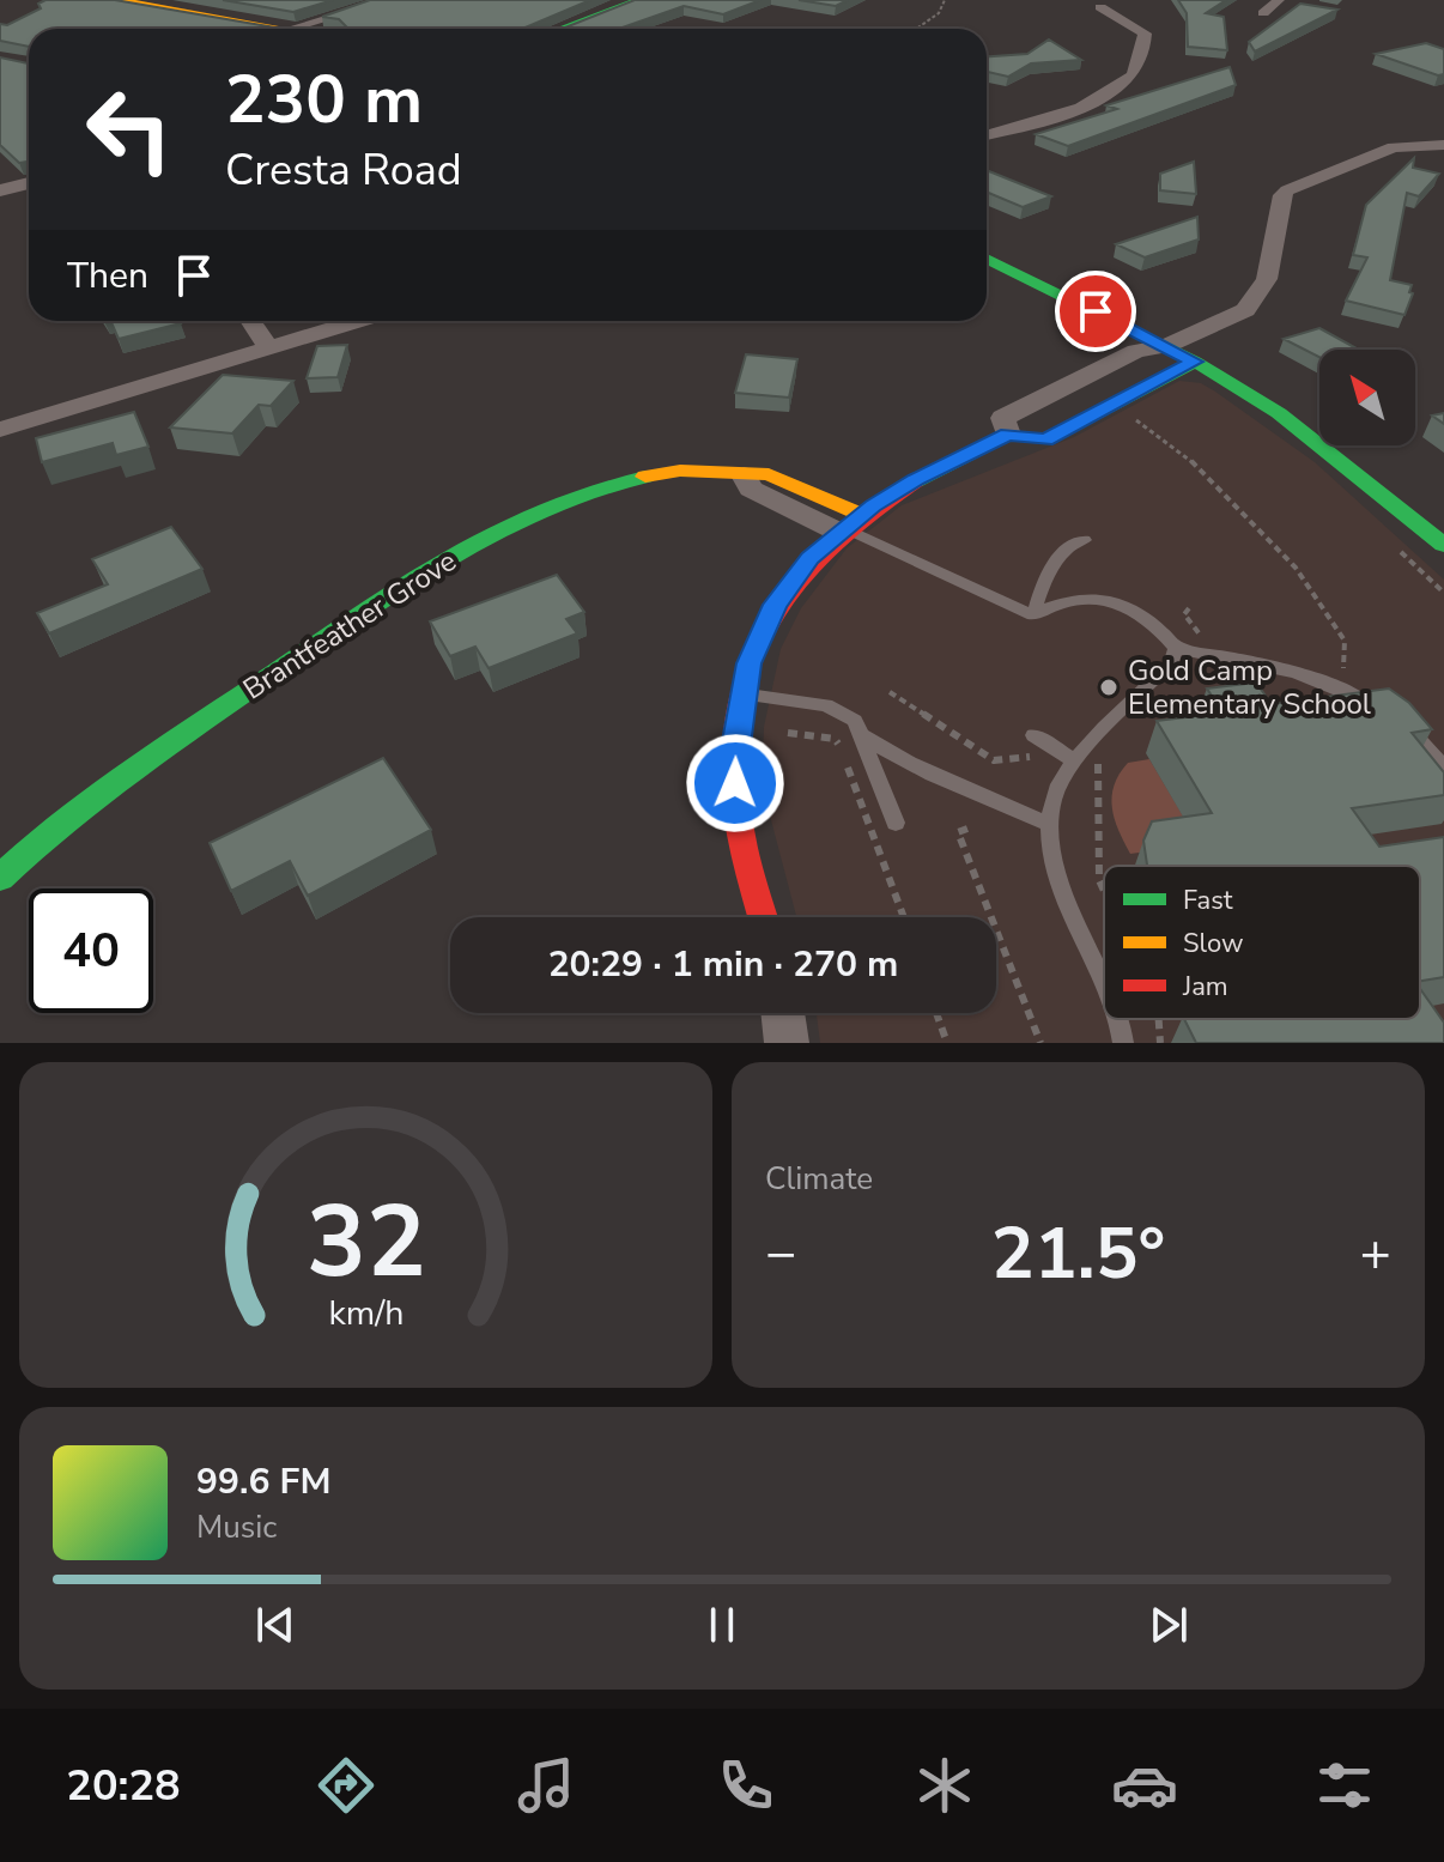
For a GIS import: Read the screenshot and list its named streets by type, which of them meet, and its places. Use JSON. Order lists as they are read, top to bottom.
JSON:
{
  "streets": {
    "street": ["Brantfeather Grove"]
  },
  "places": ["Gold Camp Elementary School"],
  "legend": ["Fast", "Slow", "Jam"],
  "north": "top left",
  "page": {
    "turn": ["230 m", "Cresta Road"],
    "then": "Then",
    "limit": "40",
    "trip": "20:29 · 1 min · 270 m",
    "tile": "Climate",
    "heat": ["−", "21.5°", "+"],
    "song": ["99.6 FM", "Music"],
    "tabs": "20:28",
    "gauge": ["32", "km/h"]
  }
}
